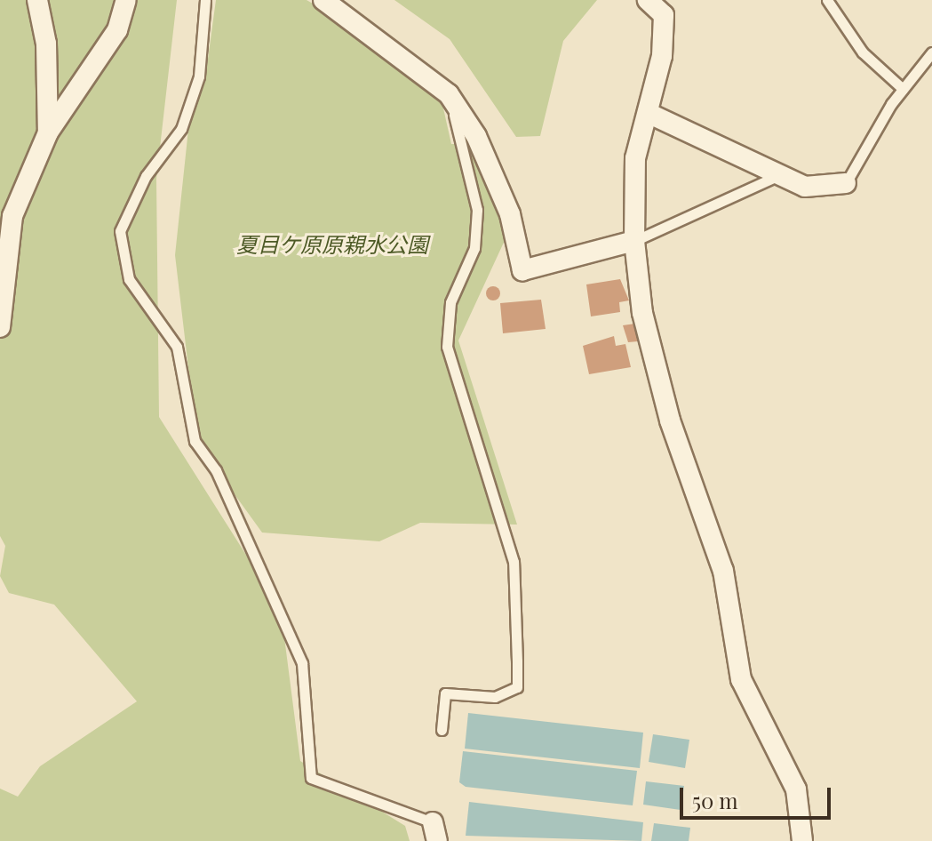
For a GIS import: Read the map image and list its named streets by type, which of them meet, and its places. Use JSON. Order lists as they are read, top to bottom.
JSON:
{
  "parks": ["夏目ケ原原親水公園"],
  "scale_bar": "50 m"
}
